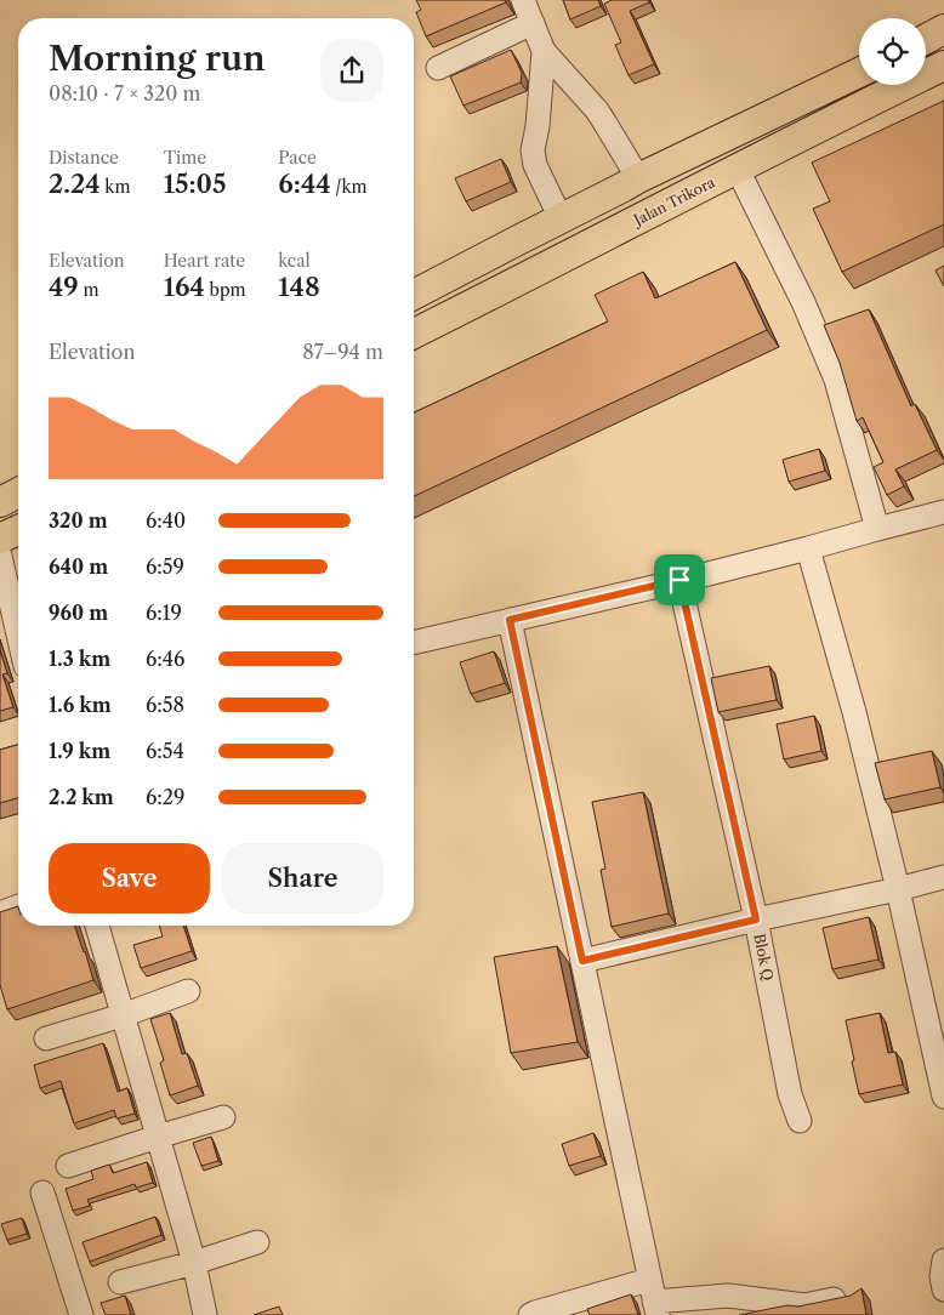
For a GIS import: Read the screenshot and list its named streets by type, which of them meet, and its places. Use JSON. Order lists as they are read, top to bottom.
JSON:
{
  "streets": {
    "main road": ["Jalan Trikora"],
    "street": ["Blok Q"]
  },
  "page": {
    "heading": ["Morning run", "08:10 · 7 × 320 m"],
    "stats": [
      ["Distance", "2.24 km"],
      ["Time", "15:05"],
      ["Pace", "6:44 /km"],
      ["Elevation", "49 m"],
      ["Heart rate", "164 bpm"],
      ["kcal", "148"]
    ],
    "chart": ["Elevation", "87–94 m"],
    "list": [
      {
        "name": "320 m",
        "note": "6:40"
      },
      {
        "name": "640 m",
        "note": "6:59"
      },
      {
        "name": "960 m",
        "note": "6:19"
      },
      {
        "name": "1.3 km",
        "note": "6:46"
      },
      {
        "name": "1.6 km",
        "note": "6:58"
      },
      {
        "name": "1.9 km",
        "note": "6:54"
      },
      {
        "name": "2.2 km",
        "note": "6:29"
      }
    ],
    "buttons": ["Save", "Share"]
  }
}
